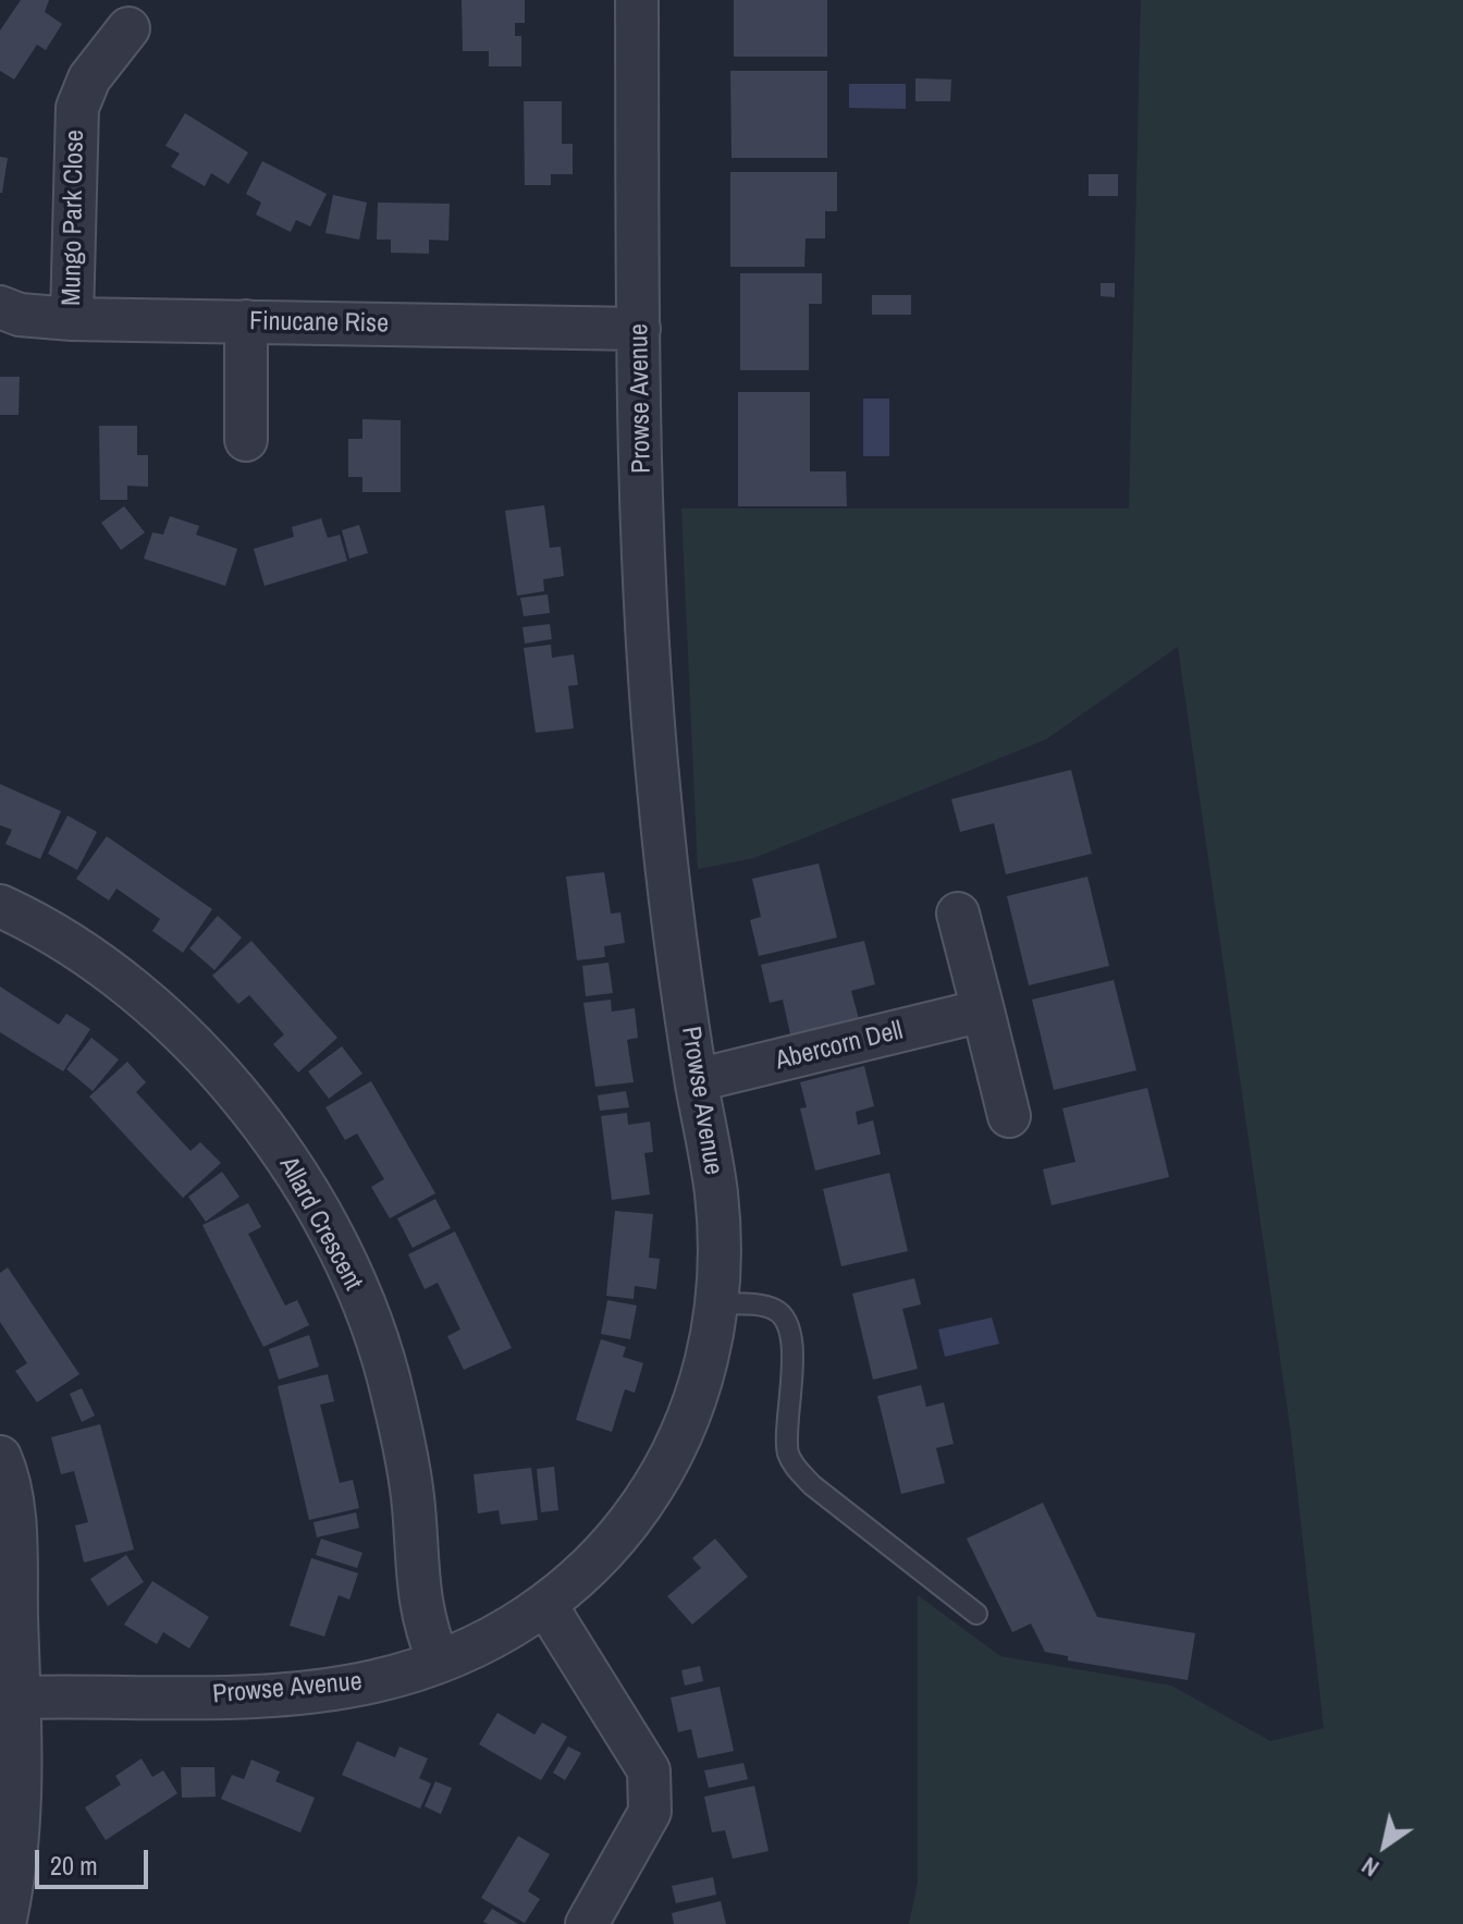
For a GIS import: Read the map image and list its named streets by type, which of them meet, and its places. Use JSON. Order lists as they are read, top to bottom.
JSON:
{
  "streets": {
    "street": [
      "Mungo Park Close",
      "Finucane Rise",
      "Prowse Avenue",
      "Abercorn Dell",
      "Allard Crescent"
    ]
  },
  "crossings": [
    ["Mungo Park Close", "Finucane Rise"],
    ["Finucane Rise", "Prowse Avenue"],
    ["Prowse Avenue", "Abercorn Dell"],
    ["Prowse Avenue", "Allard Crescent"]
  ],
  "scale_bar": "20 m",
  "north": "bottom left"
}
